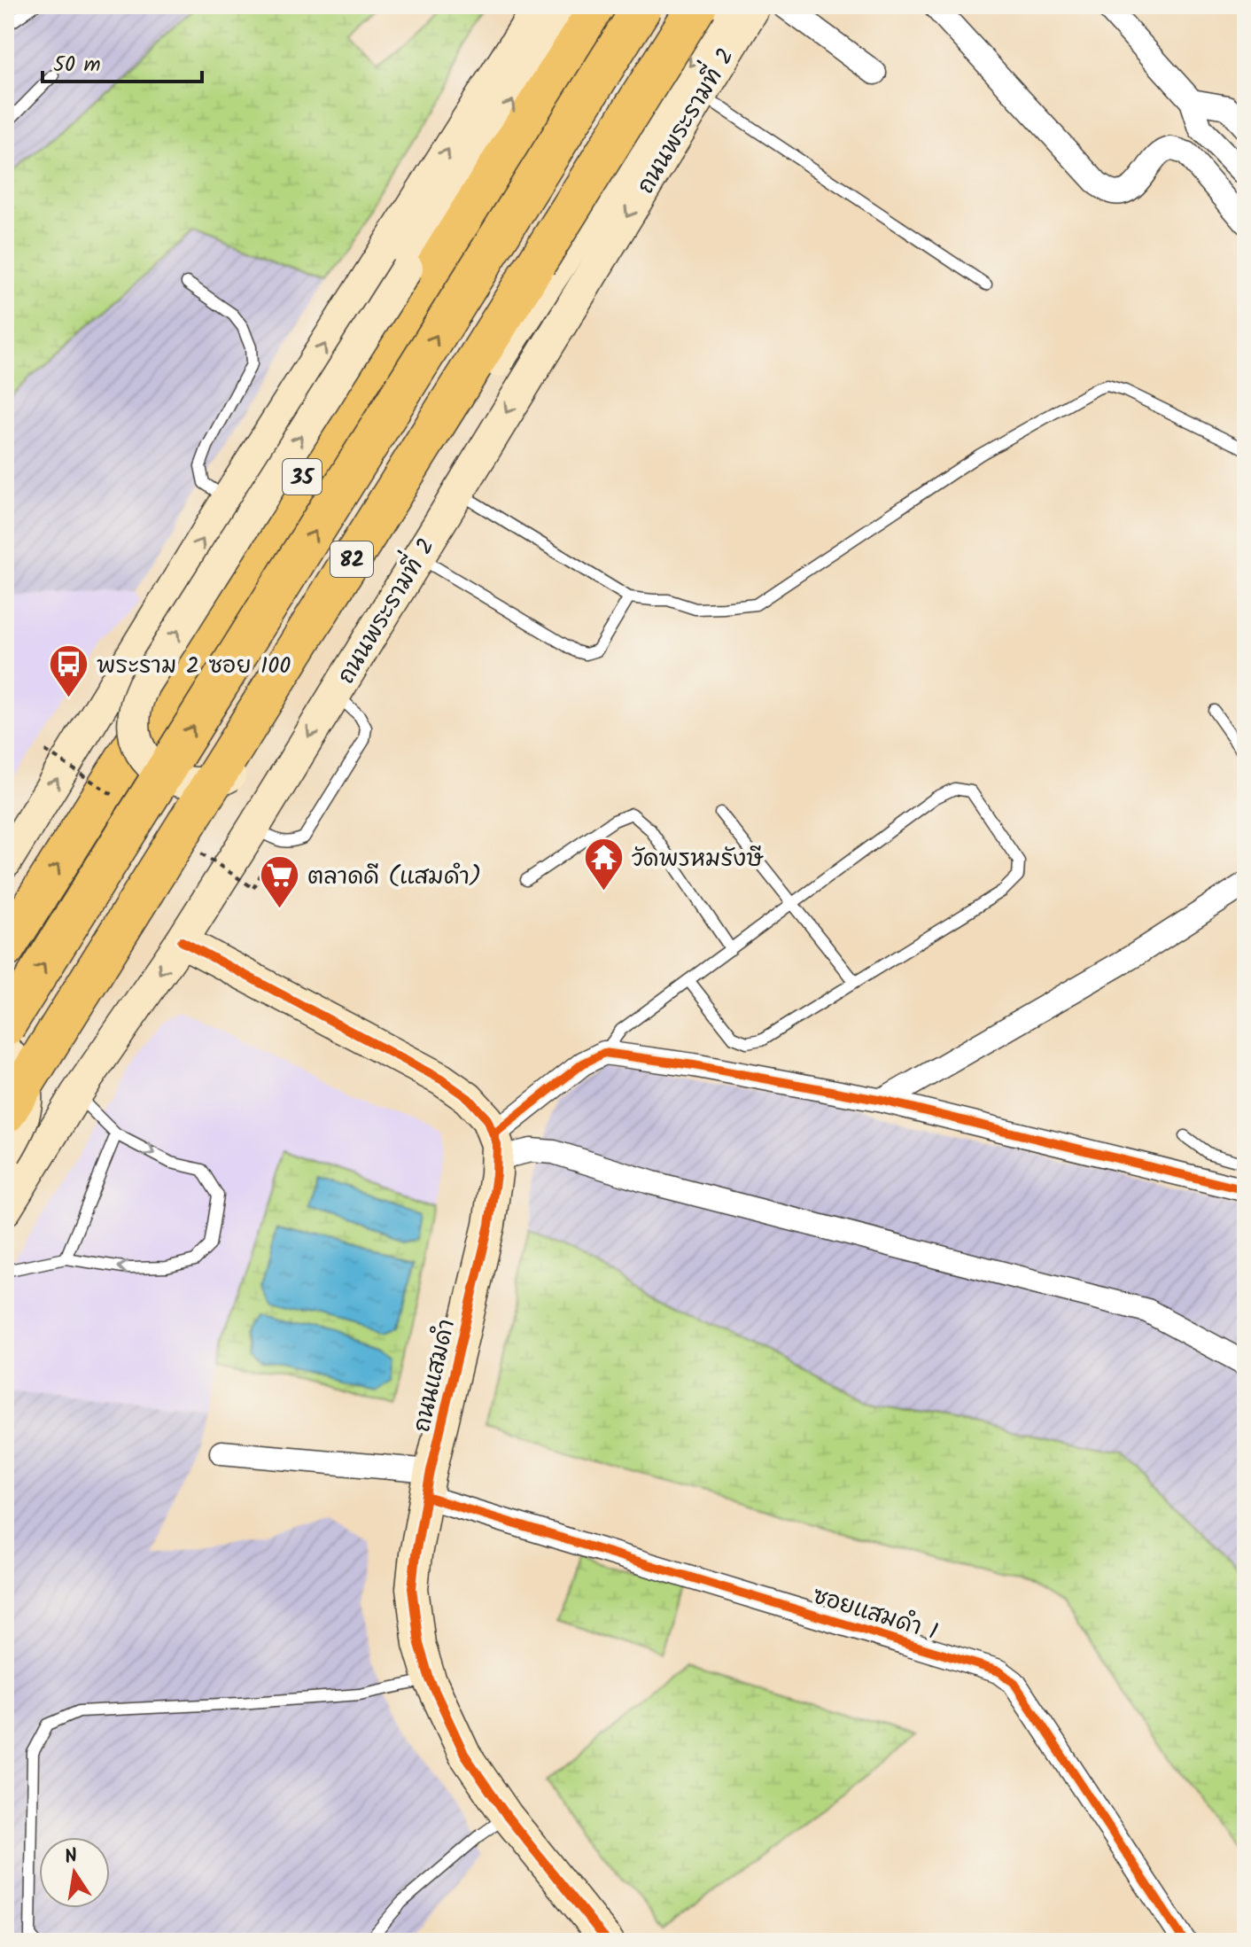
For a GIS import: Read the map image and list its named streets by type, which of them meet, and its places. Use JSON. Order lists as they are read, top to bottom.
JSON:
{
  "streets": {
    "highway": ["35", "82"],
    "main road": ["ถนนพระรามที่ 2", "ถนนแสมดำ"],
    "street": ["ซอยแสมดำ 1"]
  },
  "crossings": [
    ["ถนนแสมดำ", "ซอยแสมดำ 1"]
  ],
  "places": {
    "bus stop": ["พระราม 2 ซอย 100"],
    "temple": ["วัดพรหมรังษี"],
    "supermarket": ["ตลาดดี (แสมดำ)"]
  },
  "scale_bar": "50 m",
  "north": "top"
}
